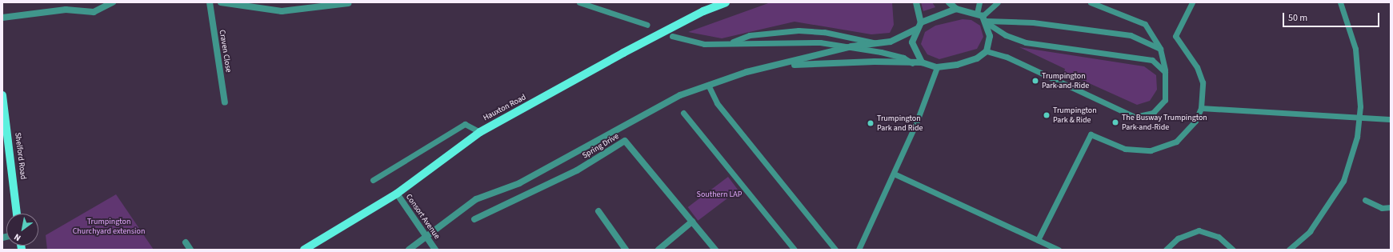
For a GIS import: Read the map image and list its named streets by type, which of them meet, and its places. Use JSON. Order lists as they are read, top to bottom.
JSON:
{
  "streets": {
    "main road": ["Hauxton Road", "Shelford Road"],
    "street": ["Craven Close", "Spring Drive", "Consort Avenue"]
  },
  "crossings": [
    ["Hauxton Road", "Consort Avenue"]
  ],
  "parks": ["Southern LAP", "Trumpington Churchyard extension"],
  "places": [
    "Trumpington Park-and-Ride",
    "Trumpington Park & Ride",
    "The Busway Trumpington Park-and-Ride",
    "Trumpington Park and Ride"
  ],
  "scale_bar": "50 m",
  "north": "bottom left"
}
